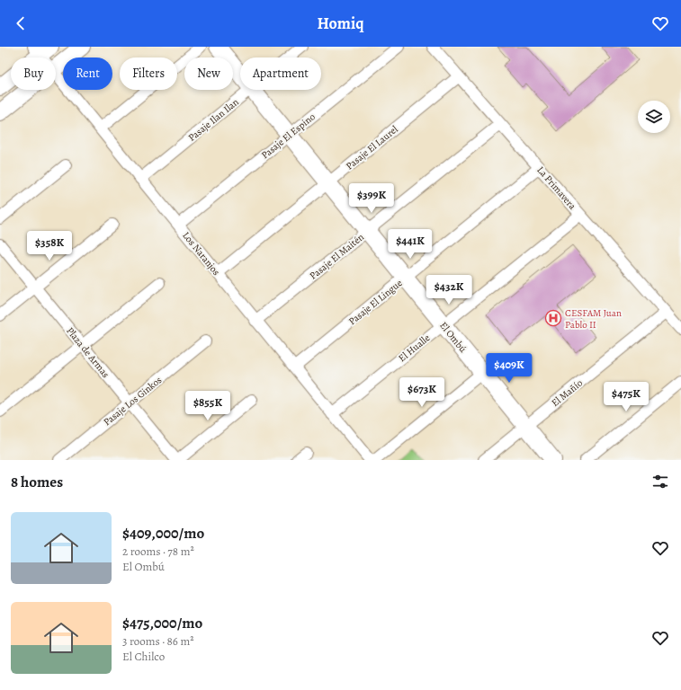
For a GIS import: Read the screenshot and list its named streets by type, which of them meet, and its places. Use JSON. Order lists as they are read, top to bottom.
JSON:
{
  "streets": {
    "street": [
      "Pasaje Ilan Ilan",
      "Pasaje El Espino",
      "Pasaje El Laurel",
      "La Primavera",
      "Los Naranjos",
      "Pasaje El Maitén",
      "Pasaje El Lingue",
      "El Ombú",
      "El Hualle",
      "Plaza de Armas",
      "El Mañío",
      "Pasaje Los Ginkos"
    ]
  },
  "crossings": [
    ["Pasaje Ilan Ilan", "Los Naranjos"],
    ["Pasaje El Espino", "Los Naranjos"],
    ["Pasaje El Espino", "El Ombú"],
    ["Pasaje El Laurel", "La Primavera"],
    ["Pasaje El Laurel", "Los Naranjos"],
    ["Pasaje El Laurel", "El Ombú"],
    ["La Primavera", "Pasaje El Maitén"],
    ["La Primavera", "Pasaje El Lingue"],
    ["La Primavera", "El Hualle"],
    ["La Primavera", "El Mañío"],
    ["Los Naranjos", "Pasaje El Maitén"],
    ["Los Naranjos", "Pasaje El Lingue"],
    ["Los Naranjos", "El Hualle"],
    ["Pasaje El Maitén", "El Ombú"],
    ["Pasaje El Lingue", "El Ombú"],
    ["El Ombú", "El Hualle"],
    ["El Ombú", "El Mañío"],
    ["Plaza de Armas", "Pasaje Los Ginkos"]
  ],
  "places": {
    "hospital": ["CESFAM Juan Pablo II"]
  },
  "page": {
    "header": "Homiq",
    "chip": [
      "Buy",
      "Rent",
      "Filters",
      "New",
      "Apartment"
    ],
    "price": [
      "$399K",
      "$441K",
      "$358K",
      "$432K",
      "$409K",
      "$673K",
      "$475K",
      "$855K"
    ],
    "heading": "8 homes",
    "list": [
      {
        "name": "$409,000/mo",
        "note": "2 rooms · 78 m² · El Ombú"
      },
      {
        "name": "$475,000/mo",
        "note": "3 rooms · 86 m² · El Chilco"
      }
    ]
  }
}
